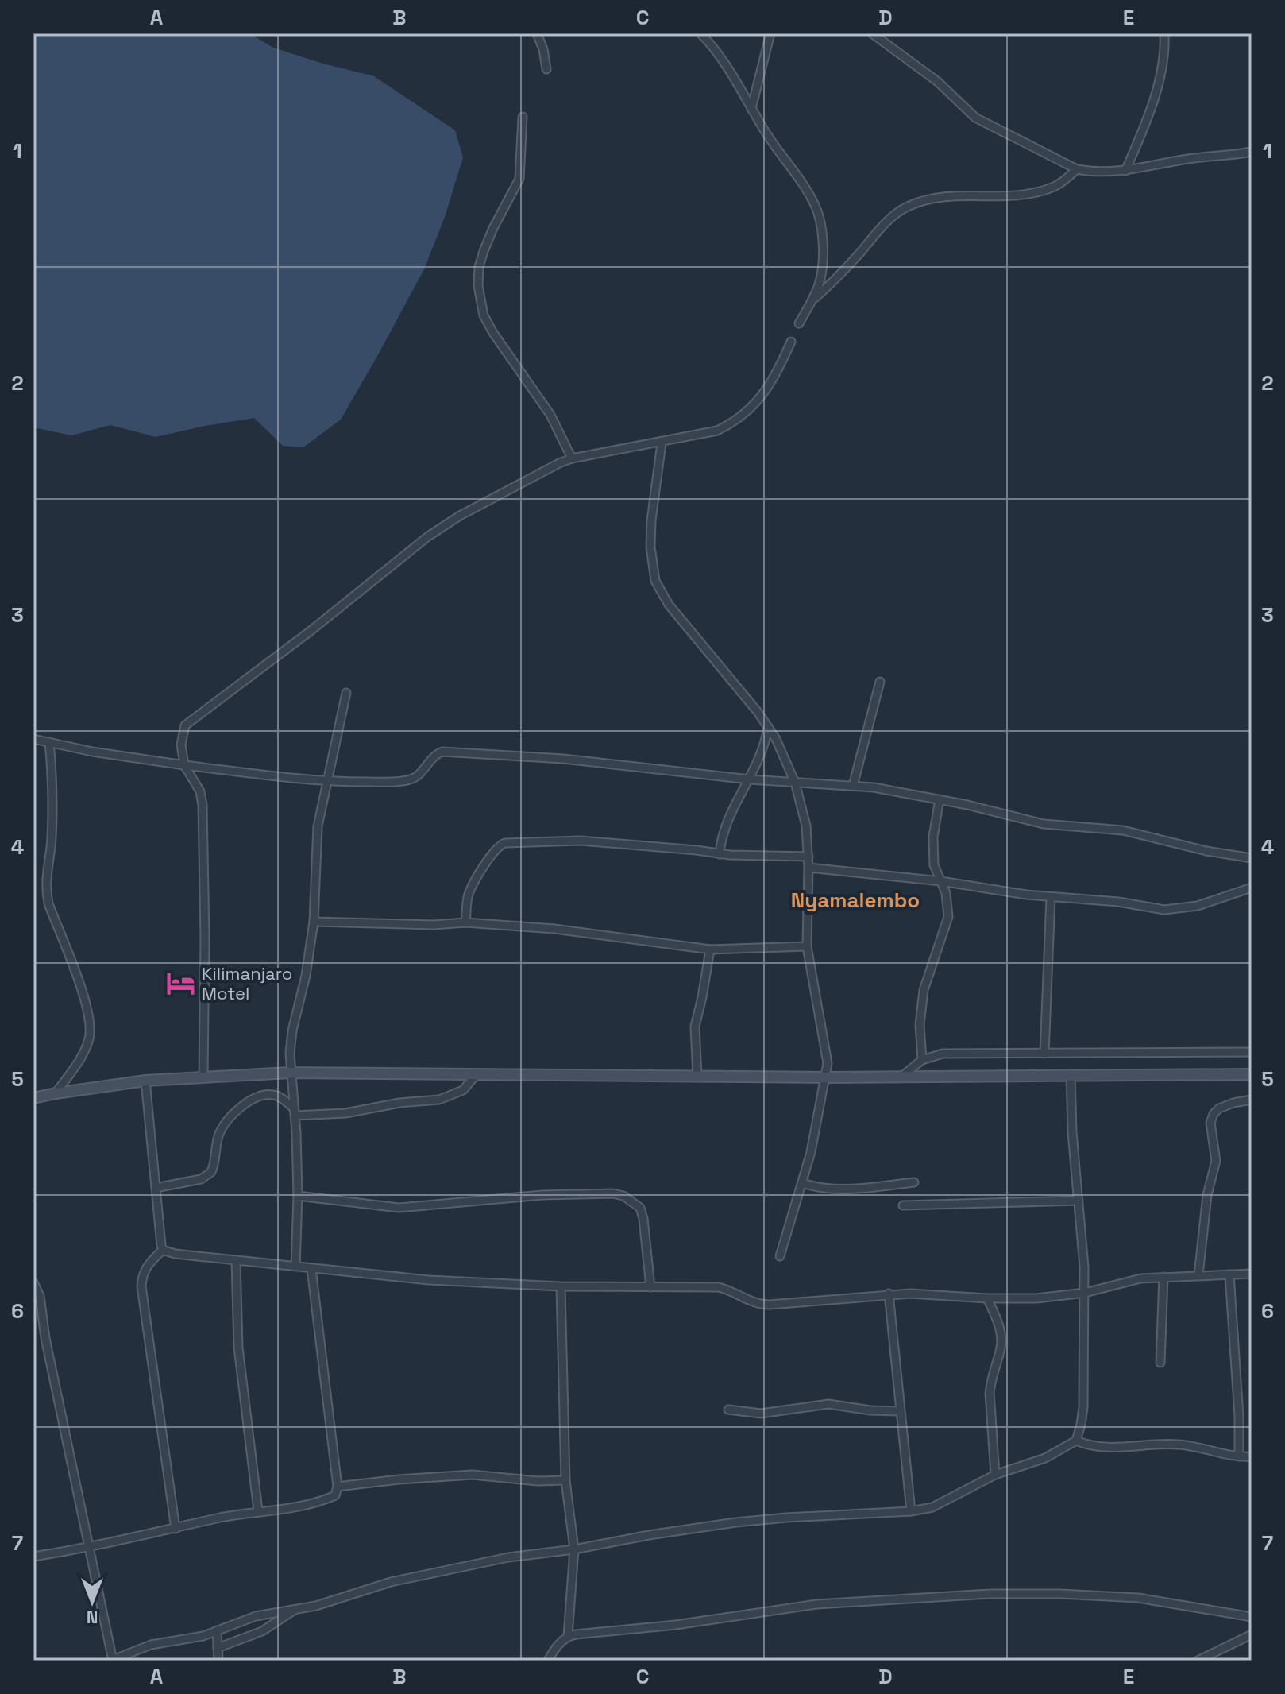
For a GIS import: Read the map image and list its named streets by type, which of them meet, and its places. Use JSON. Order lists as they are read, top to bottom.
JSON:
{
  "districts": ["Nyamalembo"],
  "places": {
    "hotel": ["Kilimanjaro Motel"]
  },
  "north": "bottom",
  "grid": {
    "columns": [
      "A",
      "B",
      "C",
      "D",
      "E"
    ],
    "rows": [
      "1",
      "2",
      "3",
      "4",
      "5",
      "6",
      "7"
    ]
  }
}
